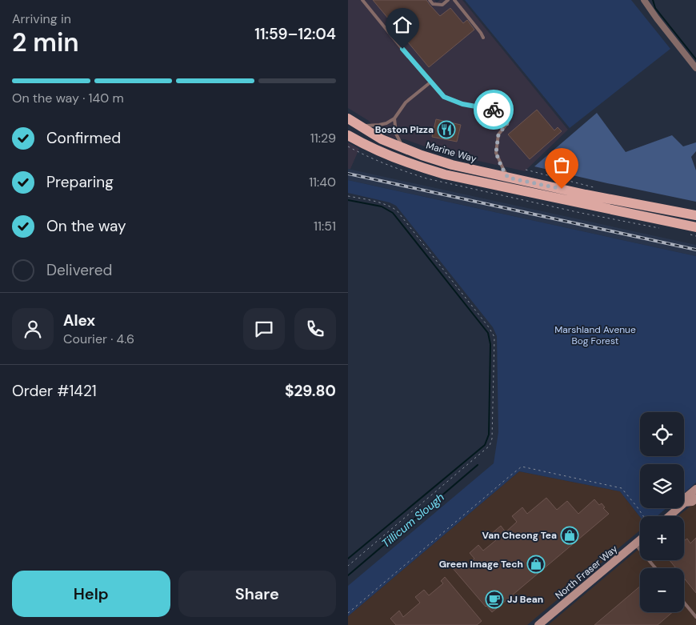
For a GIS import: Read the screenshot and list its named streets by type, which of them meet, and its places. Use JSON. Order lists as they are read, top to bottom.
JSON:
{
  "streets": {
    "main road": ["Marine Way"],
    "street": ["North Fraser Way"]
  },
  "water": ["Tillicum Slough"],
  "parks": ["Marshland Avenue Bog Forest"],
  "places": {
    "restaurant": ["Boston Pizza"],
    "shop": ["Van Cheong Tea", "Green Image Tech"],
    "cafe": ["JJ Bean"]
  },
  "page": {
    "heading": ["2 min", "Arriving in", "11:59–12:04"],
    "panel": [
      "Alex",
      "Courier · 4.6",
      "Order #1421",
      "$29.80"
    ],
    "bar": "On the way · 140 m",
    "list": [
      ["Confirmed", "11:29"],
      ["Preparing", "11:40"],
      ["On the way", "11:51"],
      "Delivered"
    ],
    "map_buttons": ["+", "−"],
    "buttons": ["Help", "Share"]
  }
}
